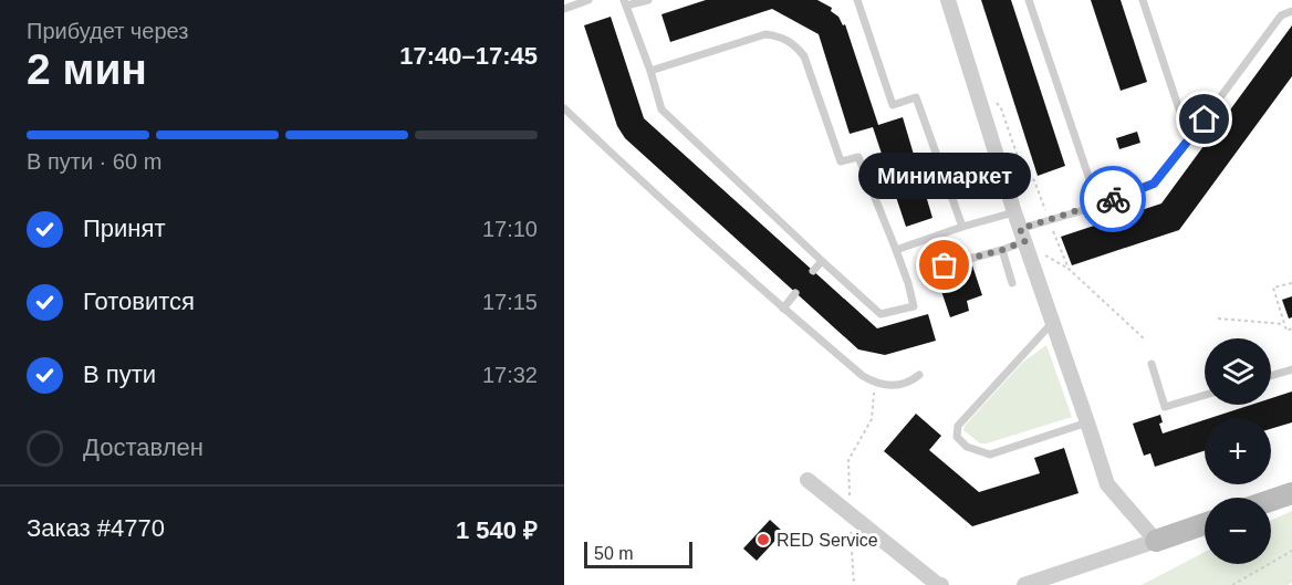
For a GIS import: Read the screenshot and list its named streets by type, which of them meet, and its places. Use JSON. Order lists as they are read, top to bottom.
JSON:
{
  "places": ["Минимаркет", "RED Service"],
  "scale_bar": "50 m",
  "page": {
    "heading": ["2 мин", "Прибудет через", "17:40–17:45"],
    "panel": ["Заказ #4770", "1 540 ₽"],
    "bar": "В пути · 60 m",
    "bubble": "Минимаркет",
    "list": [
      ["Принят", "17:10"],
      ["Готовится", "17:15"],
      ["В пути", "17:32"],
      "Доставлен"
    ],
    "map_buttons": ["+", "−"],
    "scale": "50 m"
  }
}
